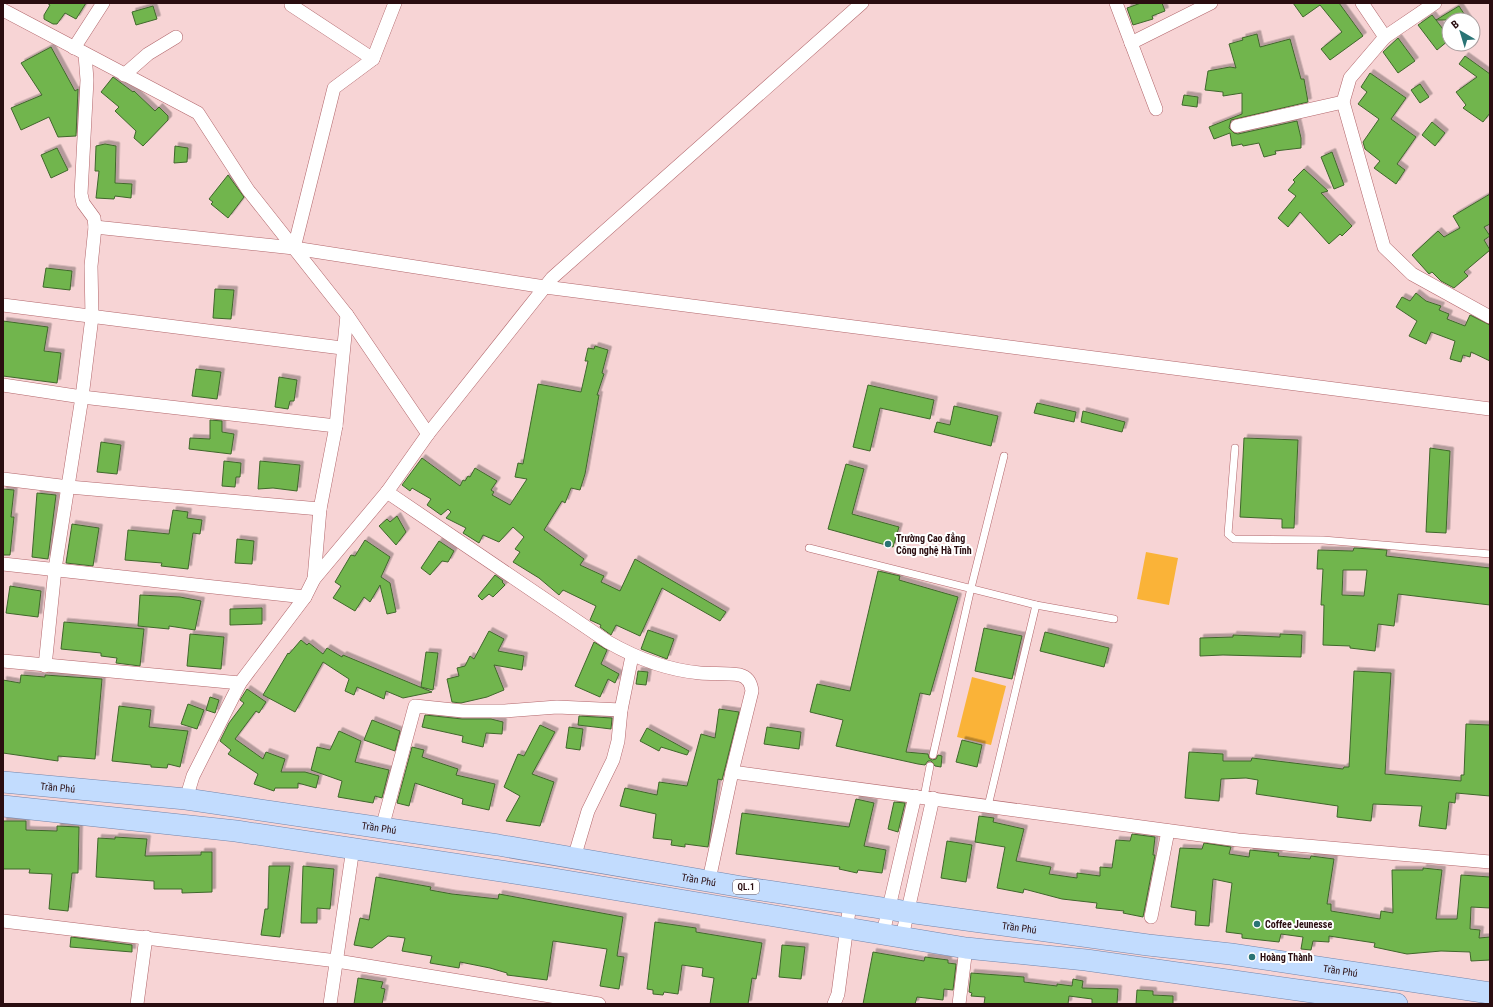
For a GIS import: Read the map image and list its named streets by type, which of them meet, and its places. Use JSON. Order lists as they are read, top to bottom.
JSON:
{
  "streets": {
    "main road": ["Trần Phú", "QL.1"]
  },
  "places": ["Trường Cao đẳng Công nghệ Hà Tĩnh", "Coffee Jeunesse", "Hoàng Thành"],
  "north": "top left"
}
